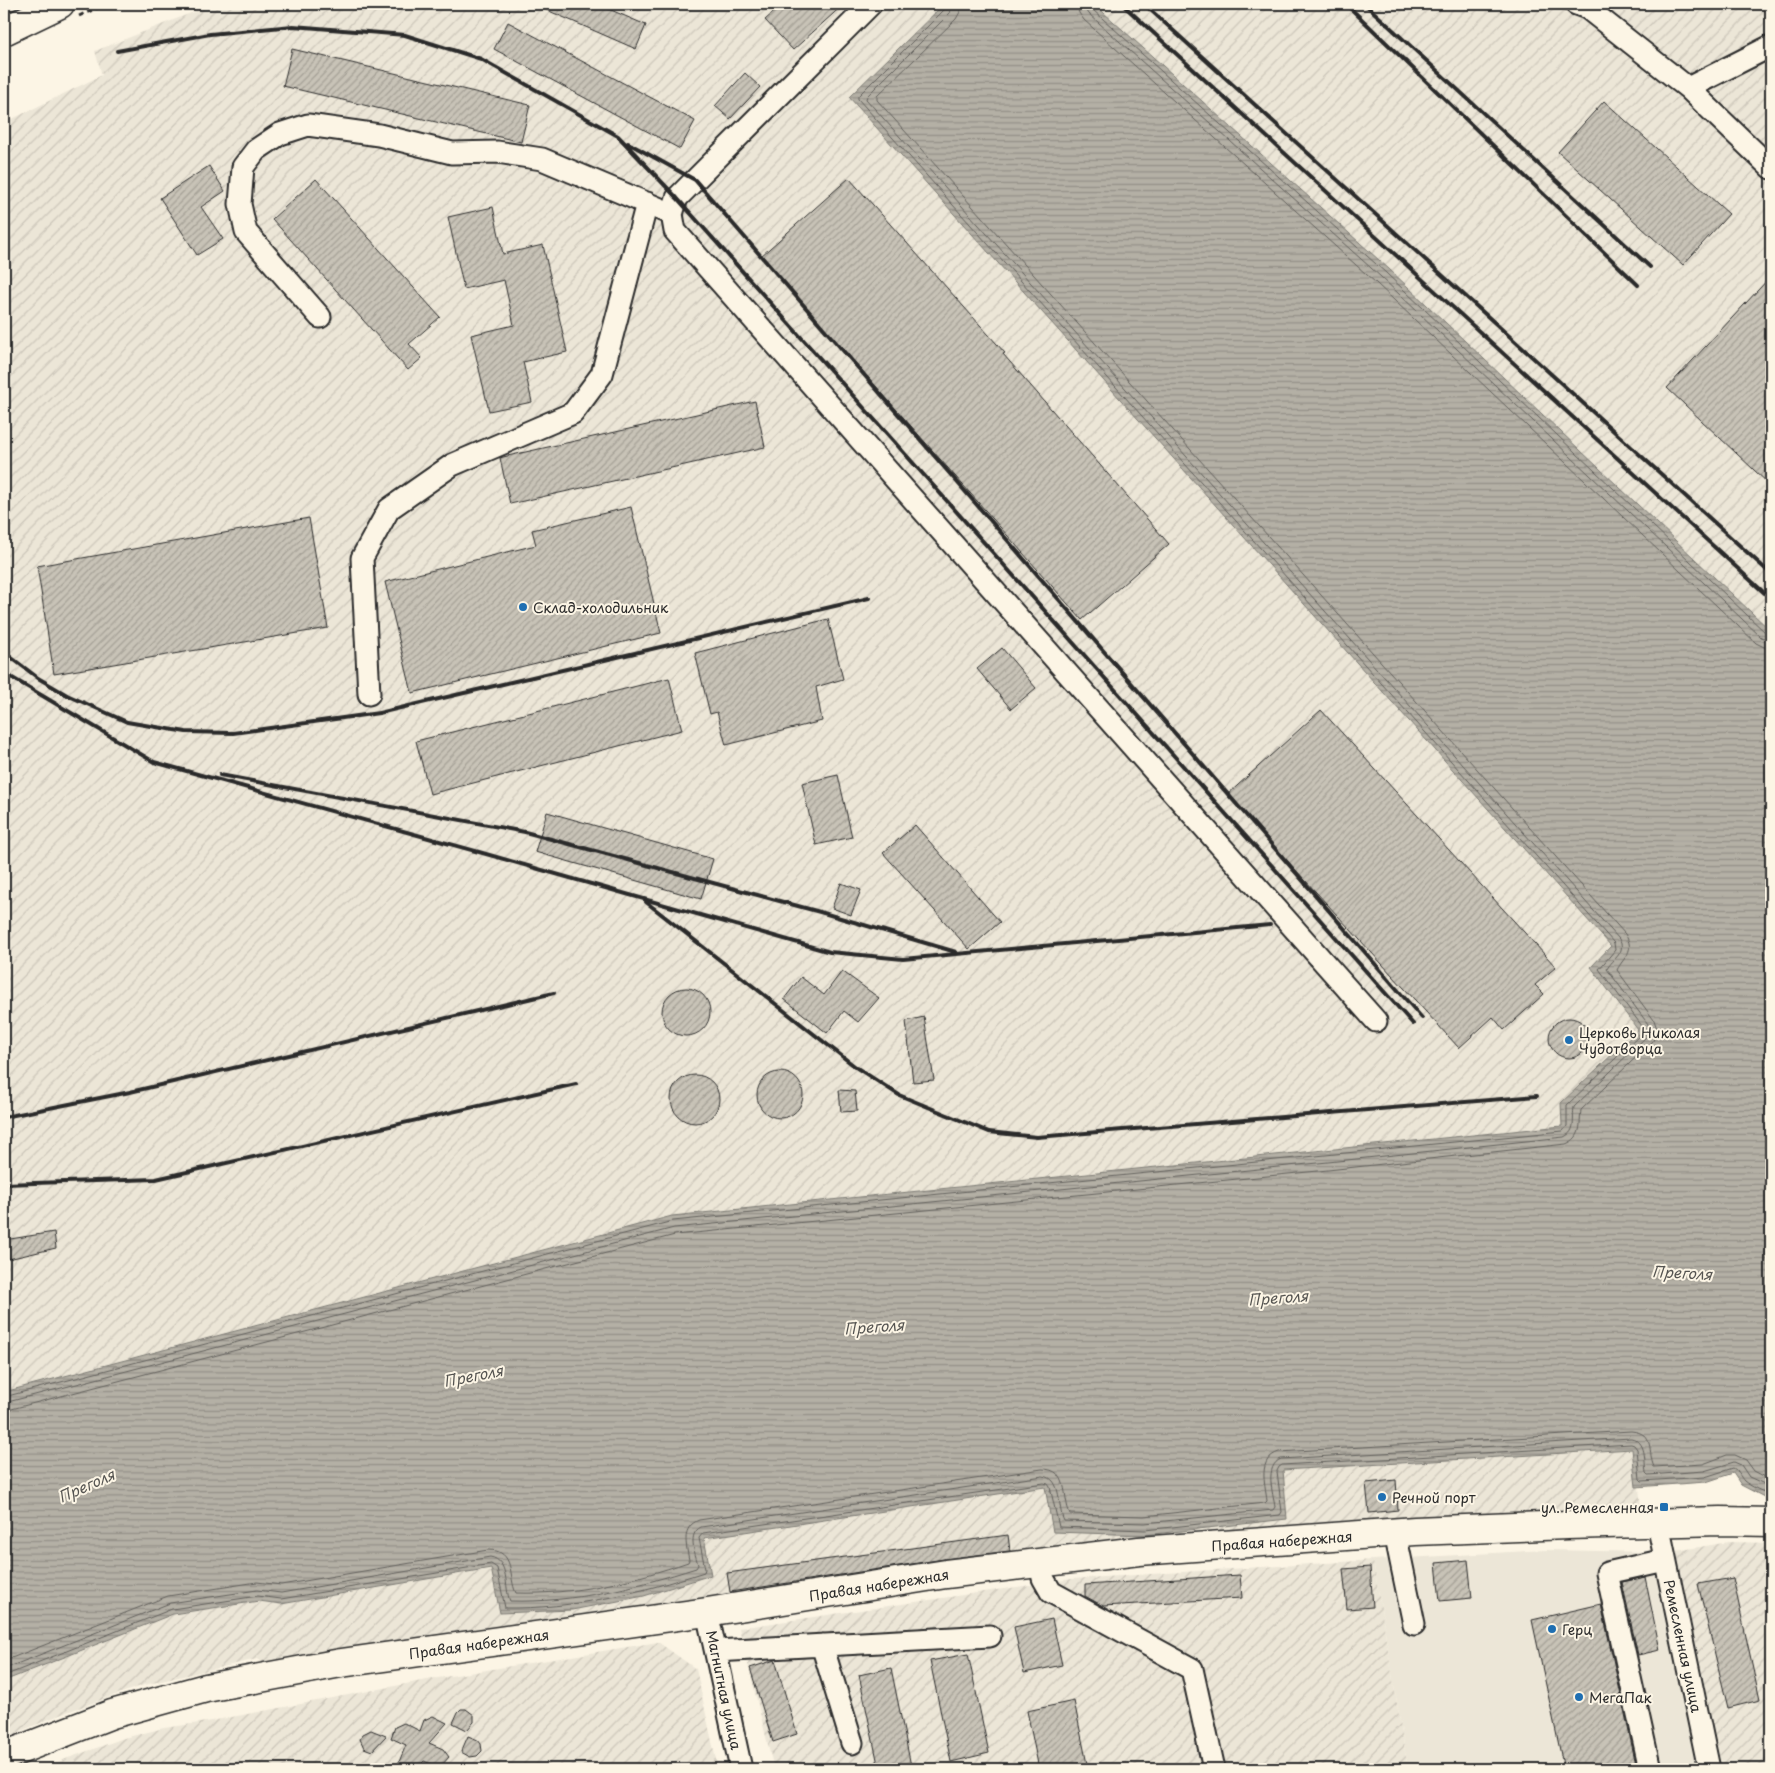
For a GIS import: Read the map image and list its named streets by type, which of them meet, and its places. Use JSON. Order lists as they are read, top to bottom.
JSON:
{
  "streets": {
    "main road": ["Правая набережная"],
    "street": ["Ремесленная улица", "Магнитная улица"]
  },
  "crossings": [
    ["Правая набережная", "Ремесленная улица"],
    ["Правая набережная", "Магнитная улица"]
  ],
  "water": ["Преголя"],
  "places": {
    "other": [
      "Склад-холодильник",
      "Церковь Николая Чудотворца",
      "Речной порт",
      "Герц",
      "МегаПак"
    ],
    "transit": ["ул. Ремесленная"]
  }
}
